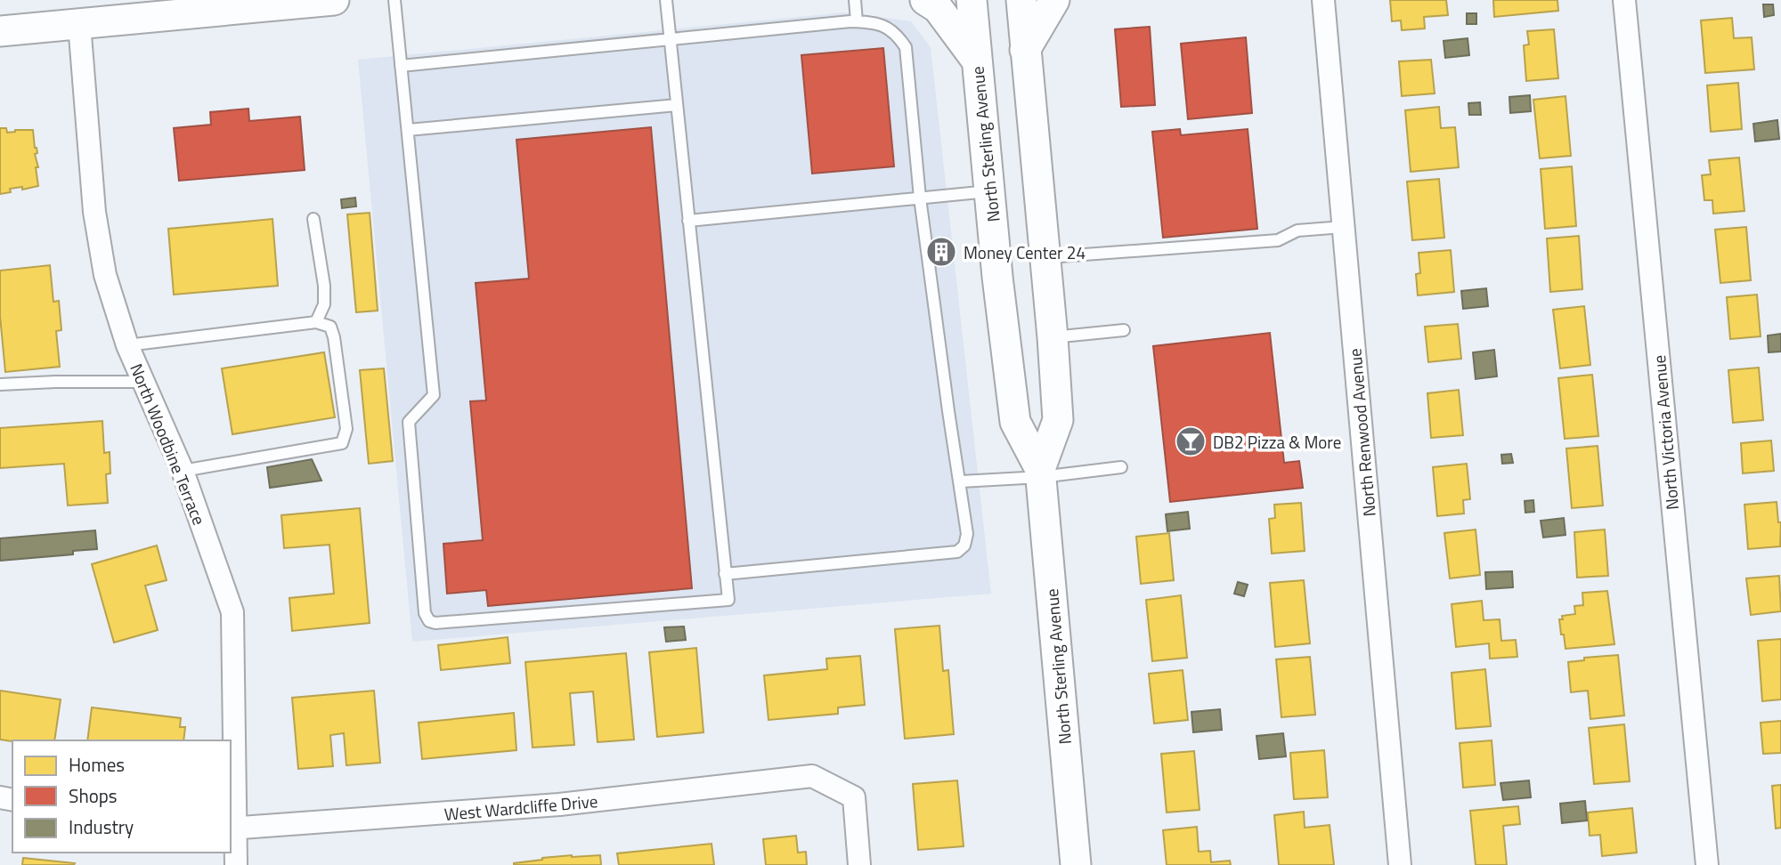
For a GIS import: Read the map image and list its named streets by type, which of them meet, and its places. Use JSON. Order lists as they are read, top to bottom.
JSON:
{
  "streets": {
    "main road": ["North Sterling Avenue"],
    "street": [
      "North Renwood Avenue",
      "North Victoria Avenue",
      "North Woodbine Terrace",
      "West Wardcliffe Drive"
    ]
  },
  "crossings": [
    ["North Woodbine Terrace", "West Wardcliffe Drive"]
  ],
  "places": {
    "building": ["Money Center 24"],
    "bar": ["DB2 Pizza & More"]
  },
  "legend": ["Homes", "Shops", "Industry"]
}
